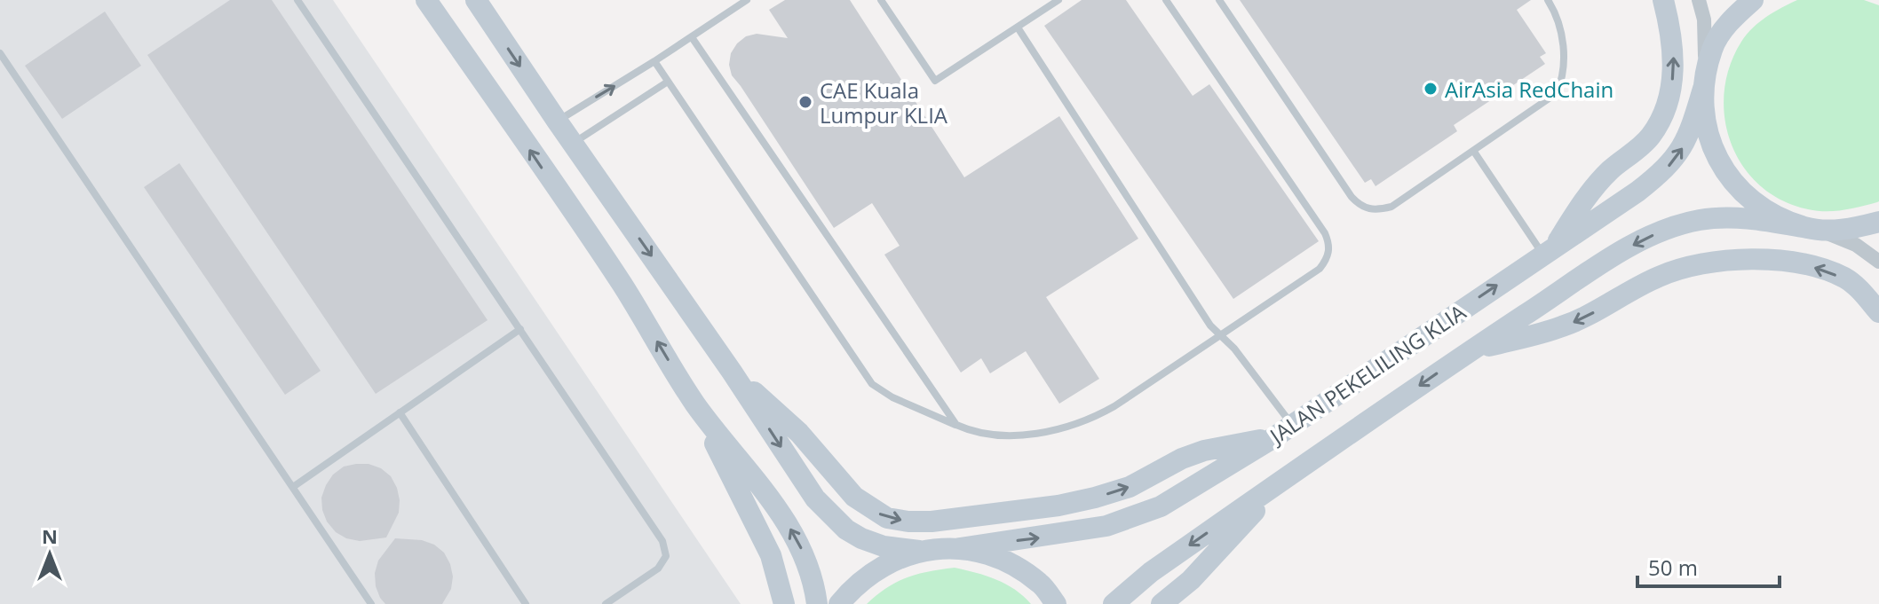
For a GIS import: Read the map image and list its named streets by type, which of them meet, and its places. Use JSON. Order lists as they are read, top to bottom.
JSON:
{
  "streets": {
    "main road": ["JALAN PEKELILING KLIA"]
  },
  "places": ["AirAsia RedChain", "CAE Kuala Lumpur KLIA"],
  "scale_bar": "50 m",
  "north": "top"
}
